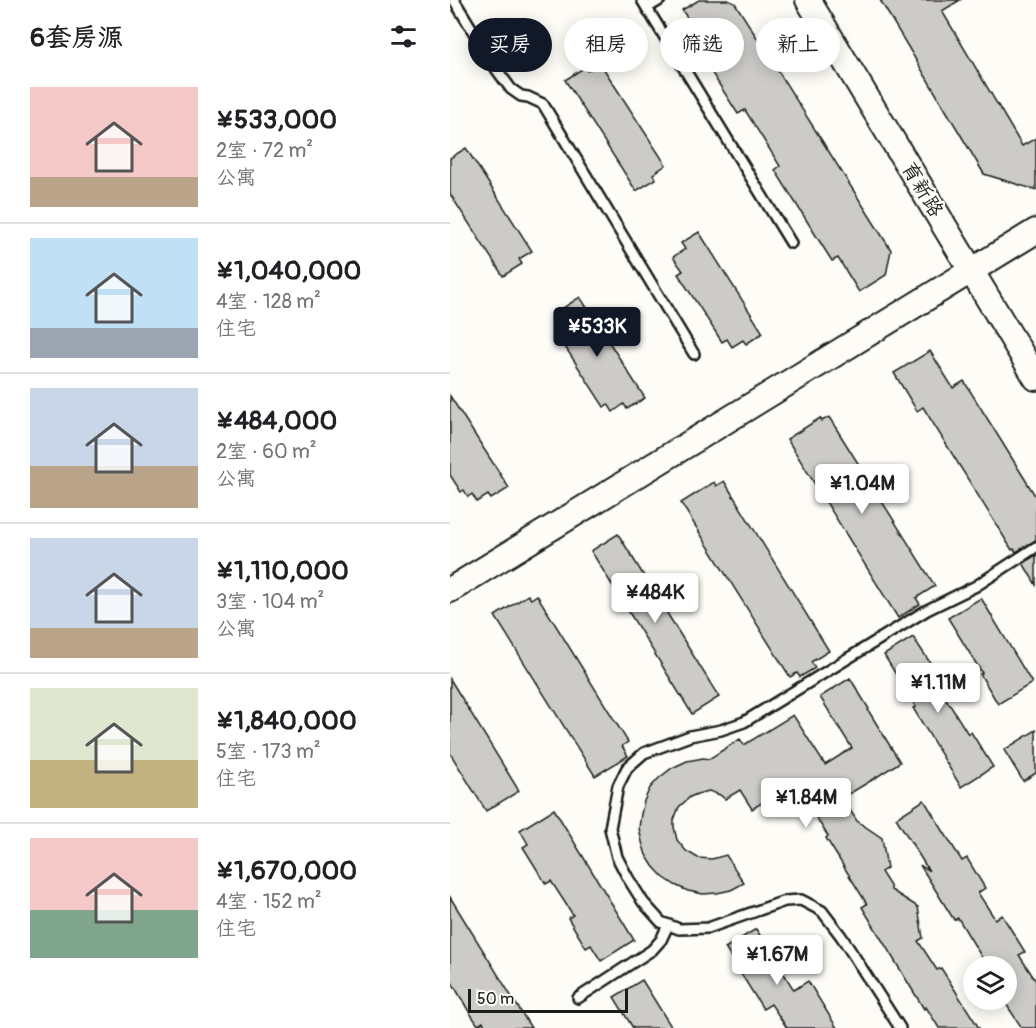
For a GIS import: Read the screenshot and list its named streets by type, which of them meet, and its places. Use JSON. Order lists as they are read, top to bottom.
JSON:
{
  "streets": {
    "street": ["育新路"]
  },
  "scale_bar": "50 m",
  "page": {
    "heading": "6套房源",
    "chip": [
      "买房",
      "租房",
      "筛选",
      "新上"
    ],
    "list": [
      {
        "name": "¥533,000",
        "note": "2室 · 72 m² · 公寓"
      },
      {
        "name": "¥1,040,000",
        "note": "4室 · 128 m² · 住宅"
      },
      {
        "name": "¥484,000",
        "note": "2室 · 60 m² · 公寓"
      },
      {
        "name": "¥1,110,000",
        "note": "3室 · 104 m² · 公寓"
      },
      {
        "name": "¥1,840,000",
        "note": "5室 · 173 m² · 住宅"
      },
      {
        "name": "¥1,670,000",
        "note": "4室 · 152 m² · 住宅"
      }
    ],
    "price": [
      "¥533K",
      "¥1.04M",
      "¥484K",
      "¥1.11M",
      "¥1.84M",
      "¥1.67M"
    ],
    "scale": "50 m"
  }
}
